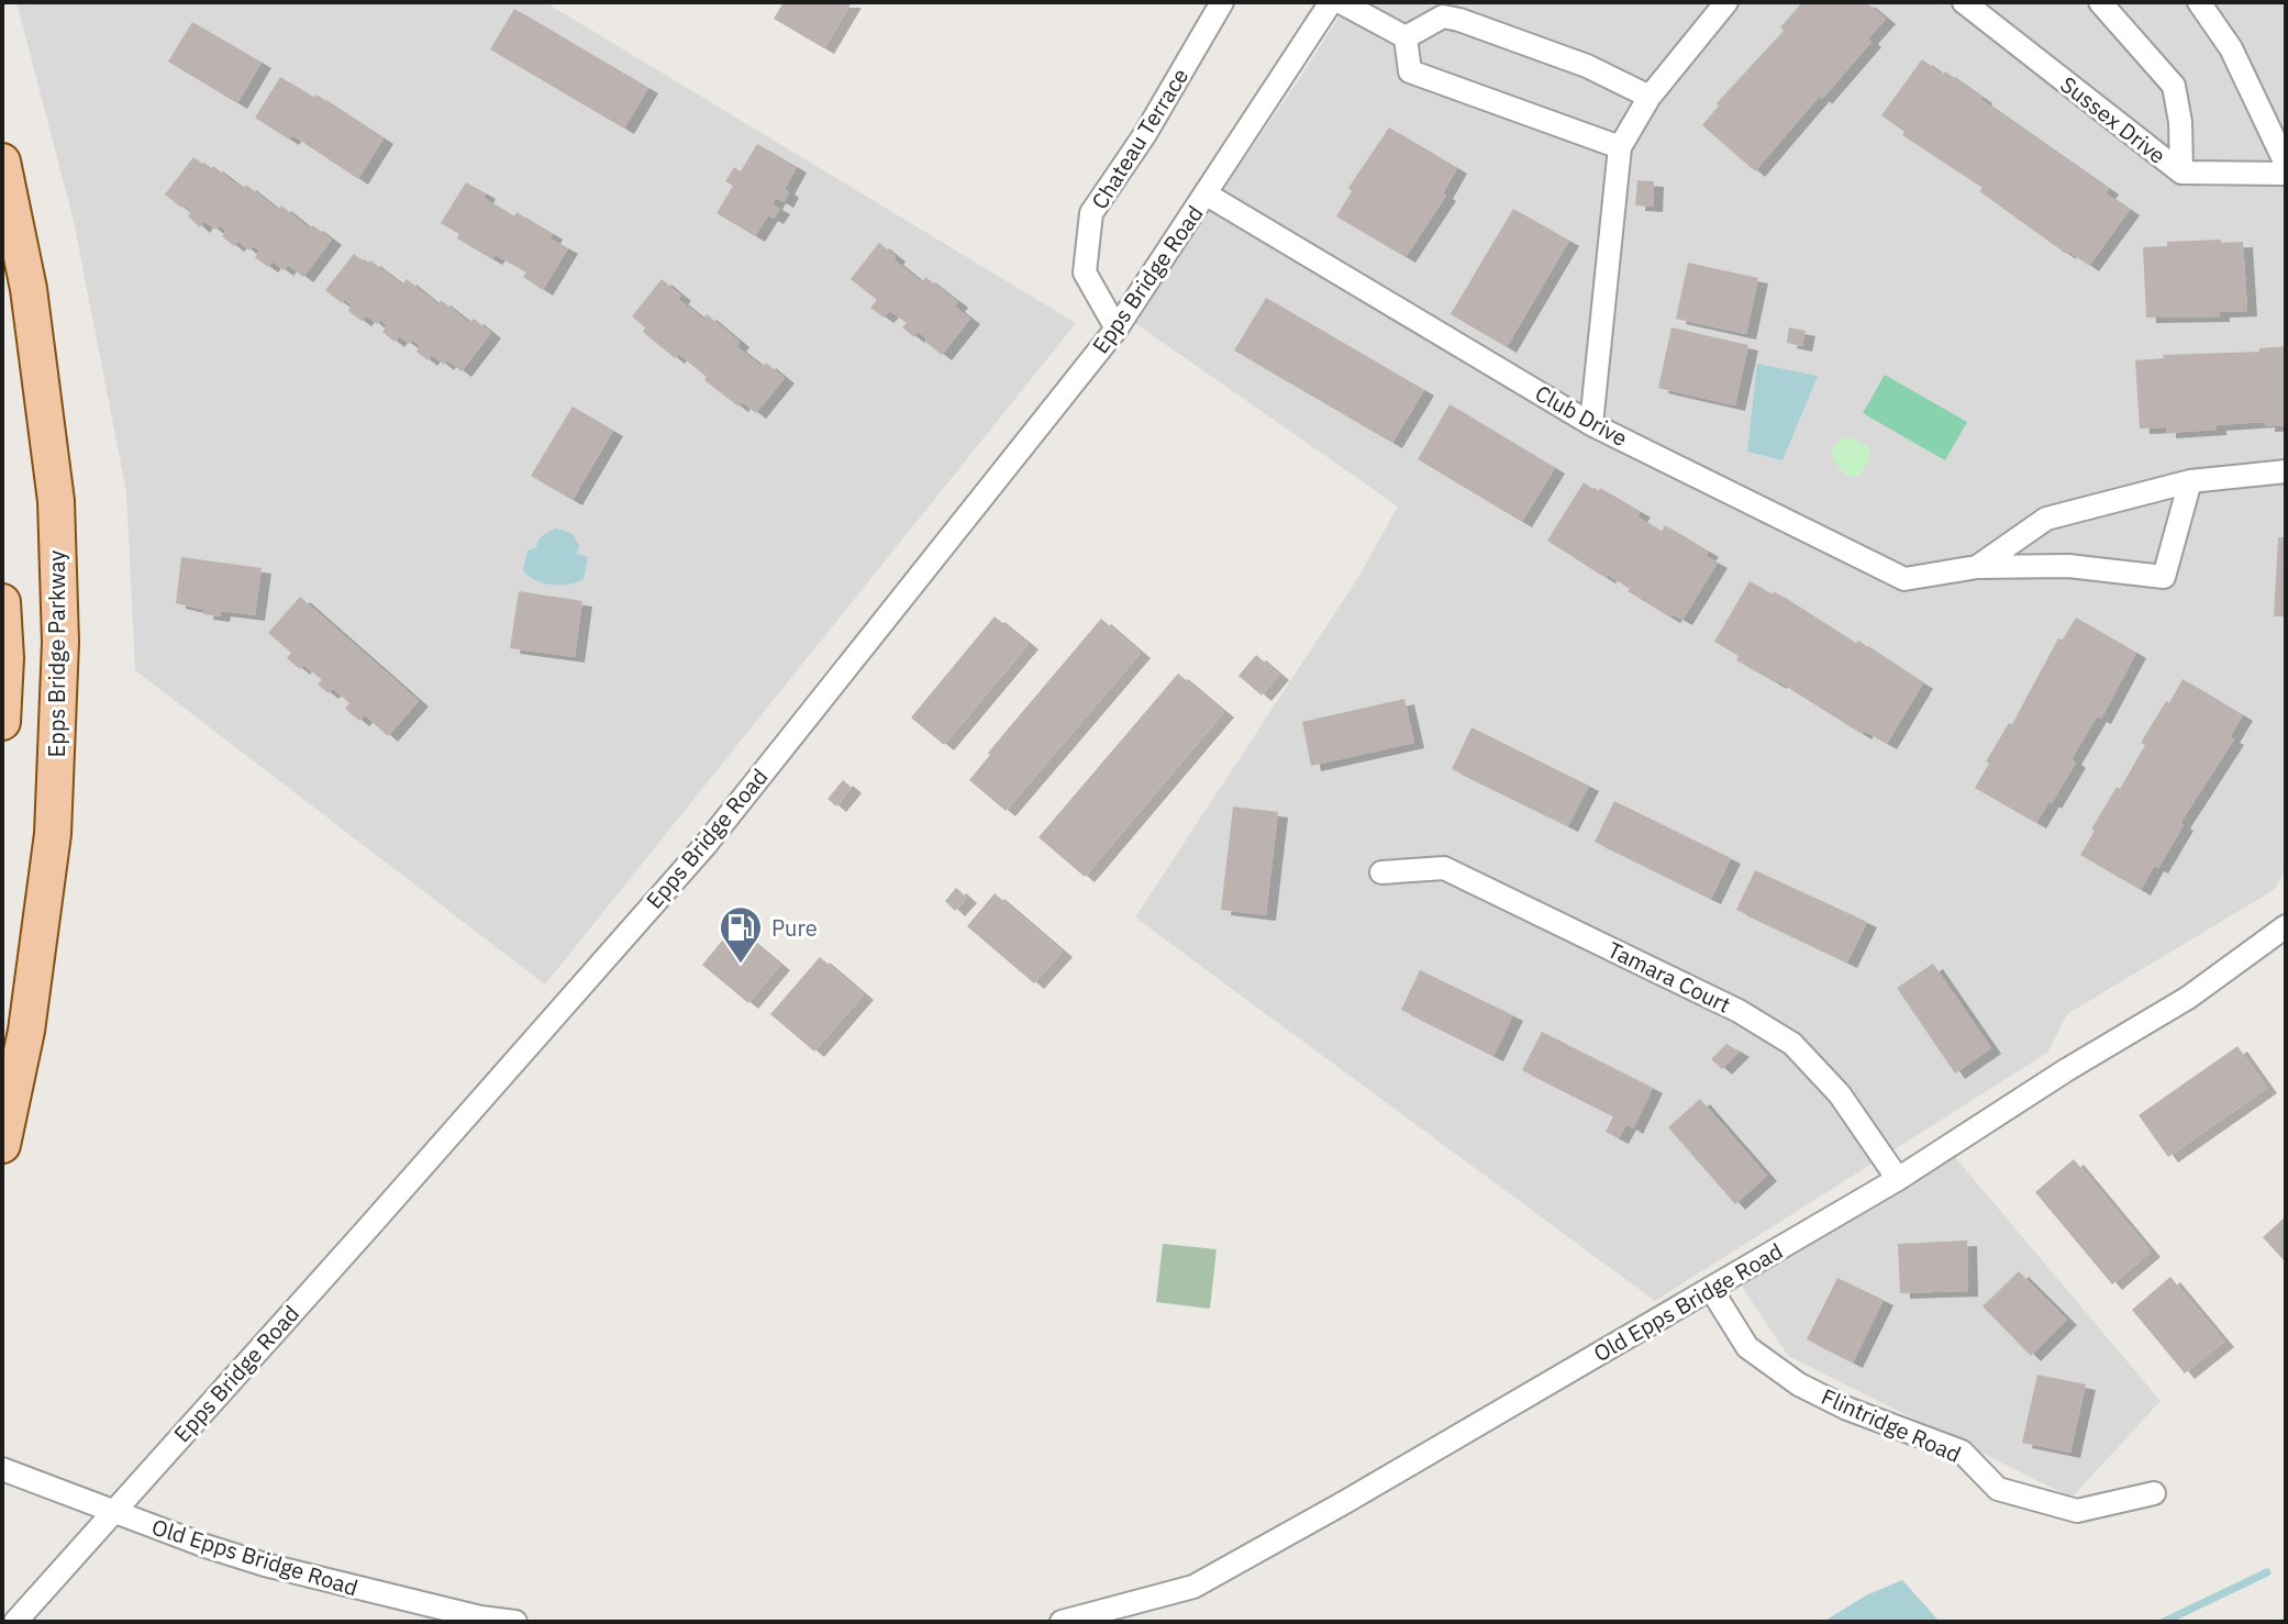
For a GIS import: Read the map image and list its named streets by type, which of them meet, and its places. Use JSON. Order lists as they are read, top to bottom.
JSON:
{
  "streets": {
    "main road": ["Epps Bridge Parkway"],
    "street": [
      "Sussex Drive",
      "Chateau Terrace",
      "Epps Bridge Road",
      "Club Drive",
      "Tamara Court",
      "Old Epps Bridge Road",
      "Flintridge Road"
    ]
  },
  "crossings": [
    ["Chateau Terrace", "Epps Bridge Road"],
    ["Epps Bridge Road", "Club Drive"],
    ["Epps Bridge Road", "Old Epps Bridge Road"],
    ["Tamara Court", "Old Epps Bridge Road"],
    ["Old Epps Bridge Road", "Flintridge Road"]
  ],
  "places": {
    "fuel station": ["Pure"]
  }
}
